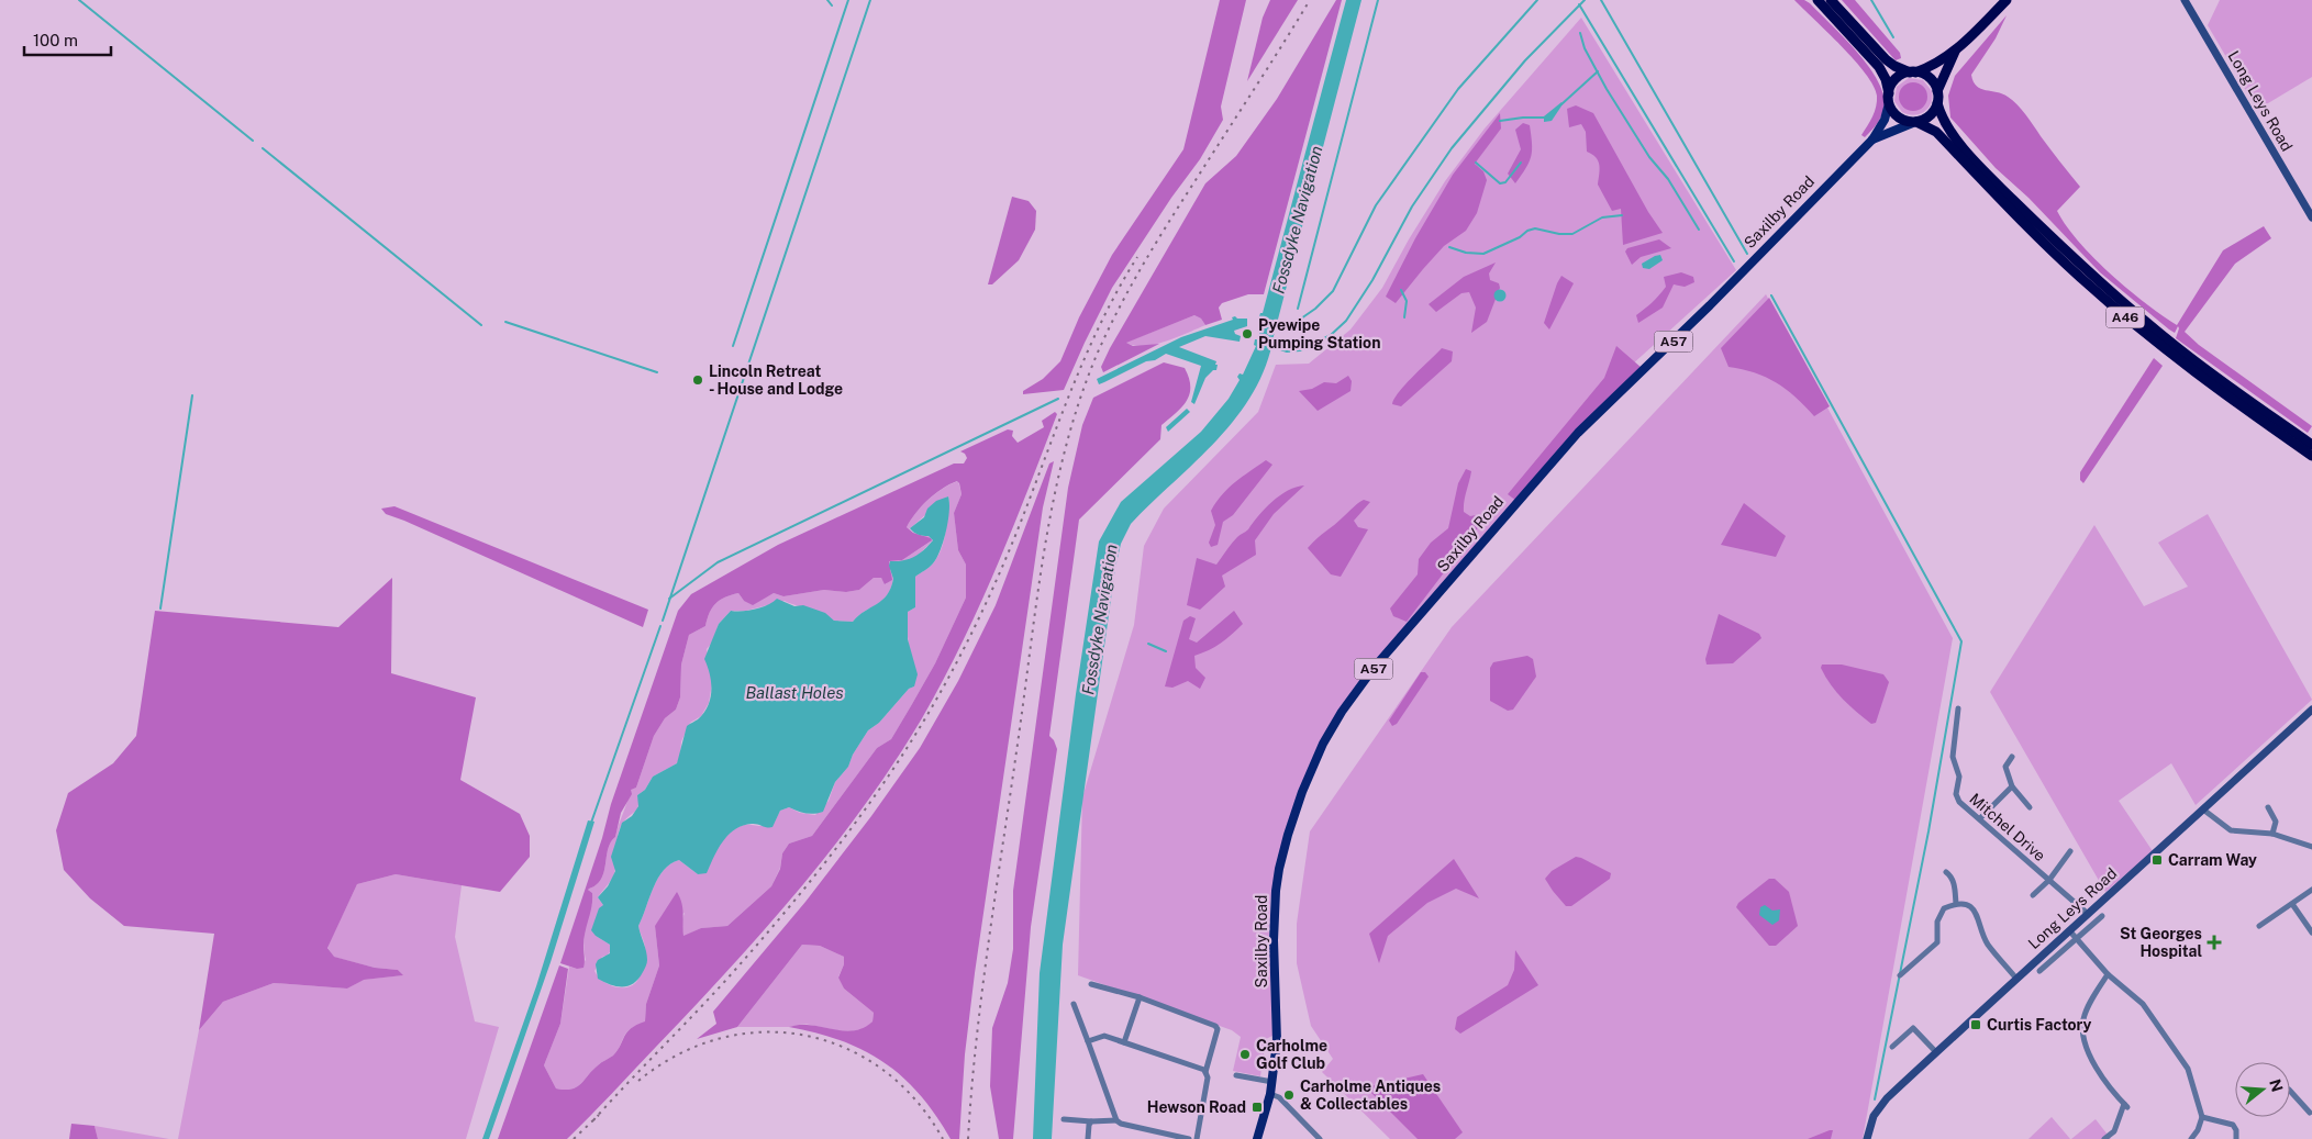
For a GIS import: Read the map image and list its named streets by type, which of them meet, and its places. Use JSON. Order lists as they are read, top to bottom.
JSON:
{
  "streets": {
    "highway": ["A46"],
    "main road": ["Saxilby Road", "A57"],
    "street": ["Long Leys Road", "Mitchel Drive"]
  },
  "crossings": [
    ["Long Leys Road", "Mitchel Drive"],
    ["Saxilby Road", "A46"],
    ["Saxilby Road", "A57"]
  ],
  "water": ["Fossdyke Navigation", "Ballast Holes"],
  "places": {
    "other": [
      "Pyewipe Pumping Station",
      "Lincoln Retreat - House and Lodge",
      "Carholme Golf Club",
      "Carholme Antiques & Collectables"
    ],
    "transit": ["Carram Way", "Curtis Factory", "Hewson Road"],
    "health": ["St Georges Hospital"]
  },
  "scale_bar": "100 m",
  "north": "right"
}
